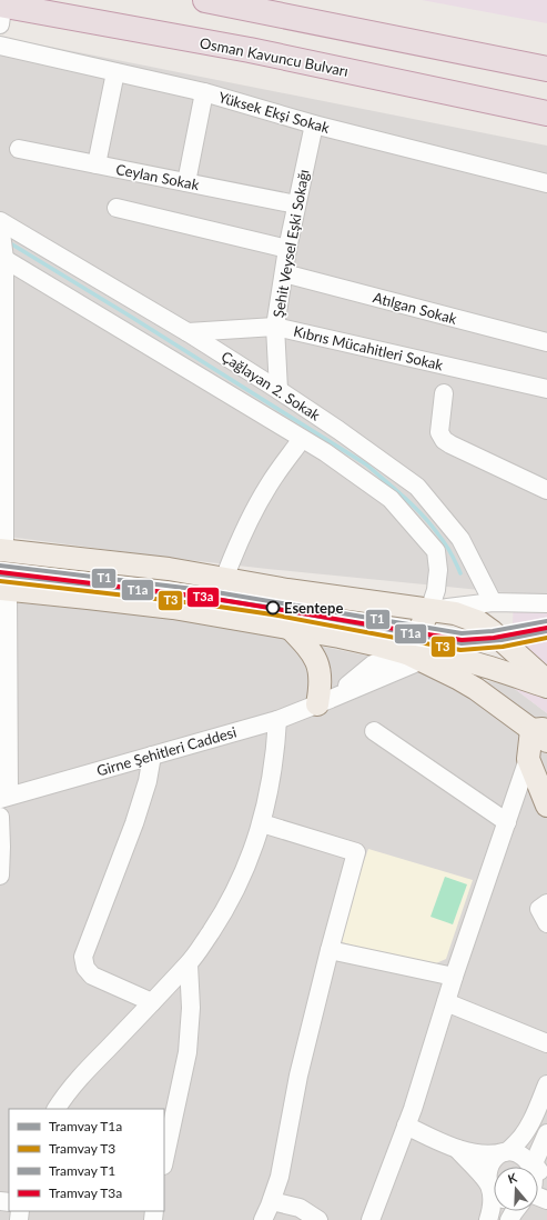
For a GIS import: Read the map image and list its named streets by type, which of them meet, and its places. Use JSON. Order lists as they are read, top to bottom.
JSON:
{
  "streets": {
    "highway": ["Osman Kavuncu Bulvarı"],
    "street": [
      "Yüksek Ekşi Sokak",
      "Ceylan Sokak",
      "Şehit Veysel Eşki Sokağı",
      "Atılgan Sokak",
      "Kıbrıs Mücahitleri Sokak",
      "Çağlayan 2. Sokak",
      "Girne Şehitleri Caddesi"
    ]
  },
  "crossings": [
    ["Yüksek Ekşi Sokak", "Şehit Veysel Eşki Sokağı"],
    ["Ceylan Sokak", "Şehit Veysel Eşki Sokağı"],
    ["Şehit Veysel Eşki Sokağı", "Atılgan Sokak"],
    ["Şehit Veysel Eşki Sokağı", "Kıbrıs Mücahitleri Sokak"],
    ["Şehit Veysel Eşki Sokağı", "Çağlayan 2. Sokak"],
    ["Kıbrıs Mücahitleri Sokak", "Çağlayan 2. Sokak"]
  ],
  "places": ["Esentepe"],
  "lines": [
    "tram line T1",
    "tram line T3a",
    "tram line T1a",
    "tram line T3"
  ],
  "legend": [
    "Tramvay T1a",
    "Tramvay T3",
    "Tramvay T1",
    "Tramvay T3a"
  ],
  "north": "top"
}
